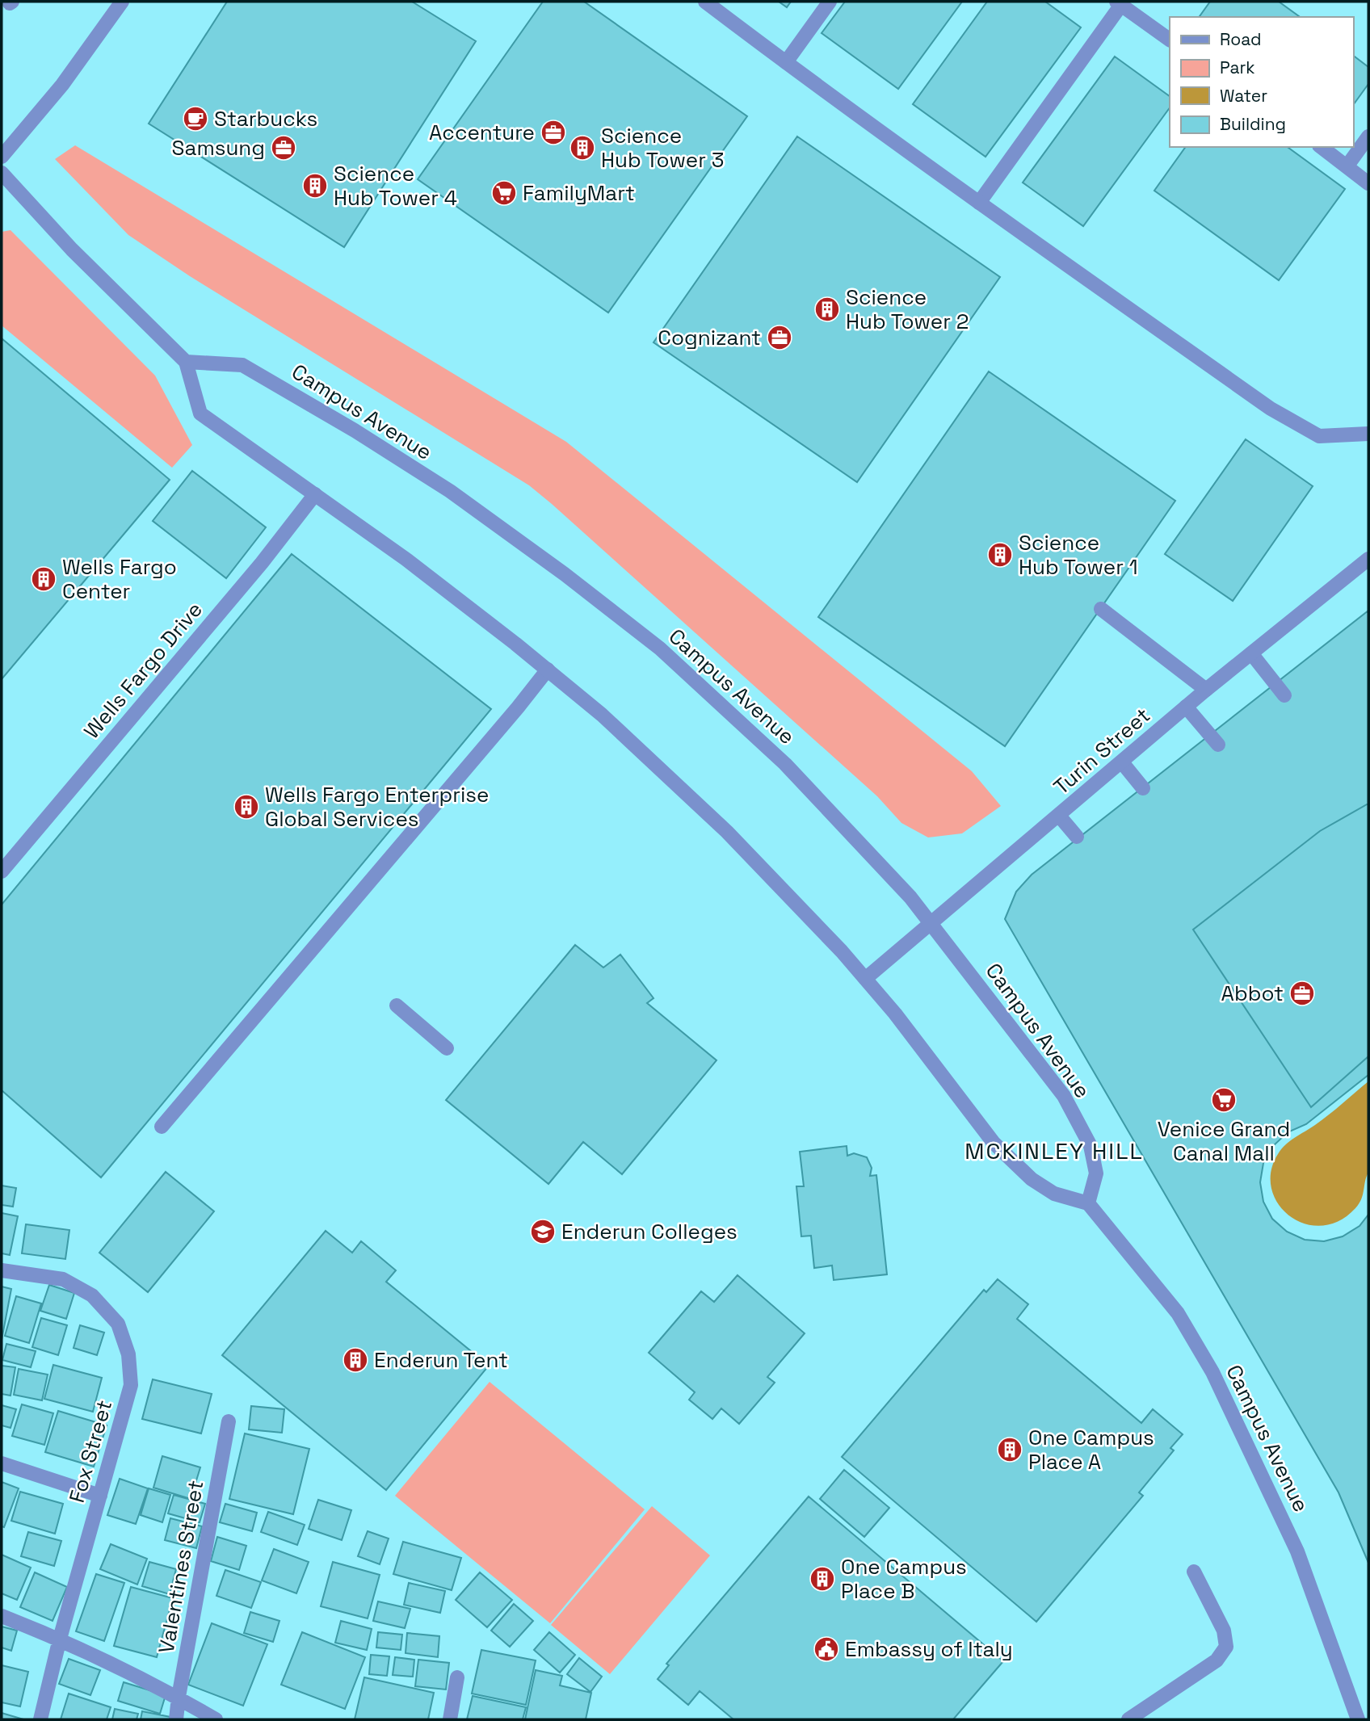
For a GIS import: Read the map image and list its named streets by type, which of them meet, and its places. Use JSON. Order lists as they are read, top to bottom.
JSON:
{
  "streets": {
    "street": [
      "Campus Avenue",
      "Wells Fargo Drive",
      "Turin Street",
      "Fox Street",
      "Valentines Street"
    ]
  },
  "crossings": [
    ["Campus Avenue", "Turin Street"]
  ],
  "districts": ["MCKINLEY HILL"],
  "places": {
    "cafe": ["Starbucks"],
    "office": [
      "Accenture",
      "Samsung",
      "Cognizant",
      "Abbot"
    ],
    "building": [
      "Science Hub Tower 3",
      "Science Hub Tower 4",
      "Science Hub Tower 2",
      "Science Hub Tower 1",
      "Wells Fargo Center",
      "Wells Fargo Enterprise Global Services",
      "Enderun Tent",
      "One Campus Place A",
      "One Campus Place B"
    ],
    "supermarket": ["FamilyMart", "Venice Grand Canal Mall"],
    "school or university": ["Enderun Colleges"],
    "public building": ["Embassy of Italy"]
  },
  "legend": [
    "Road",
    "Park",
    "Water",
    "Building"
  ]
}
